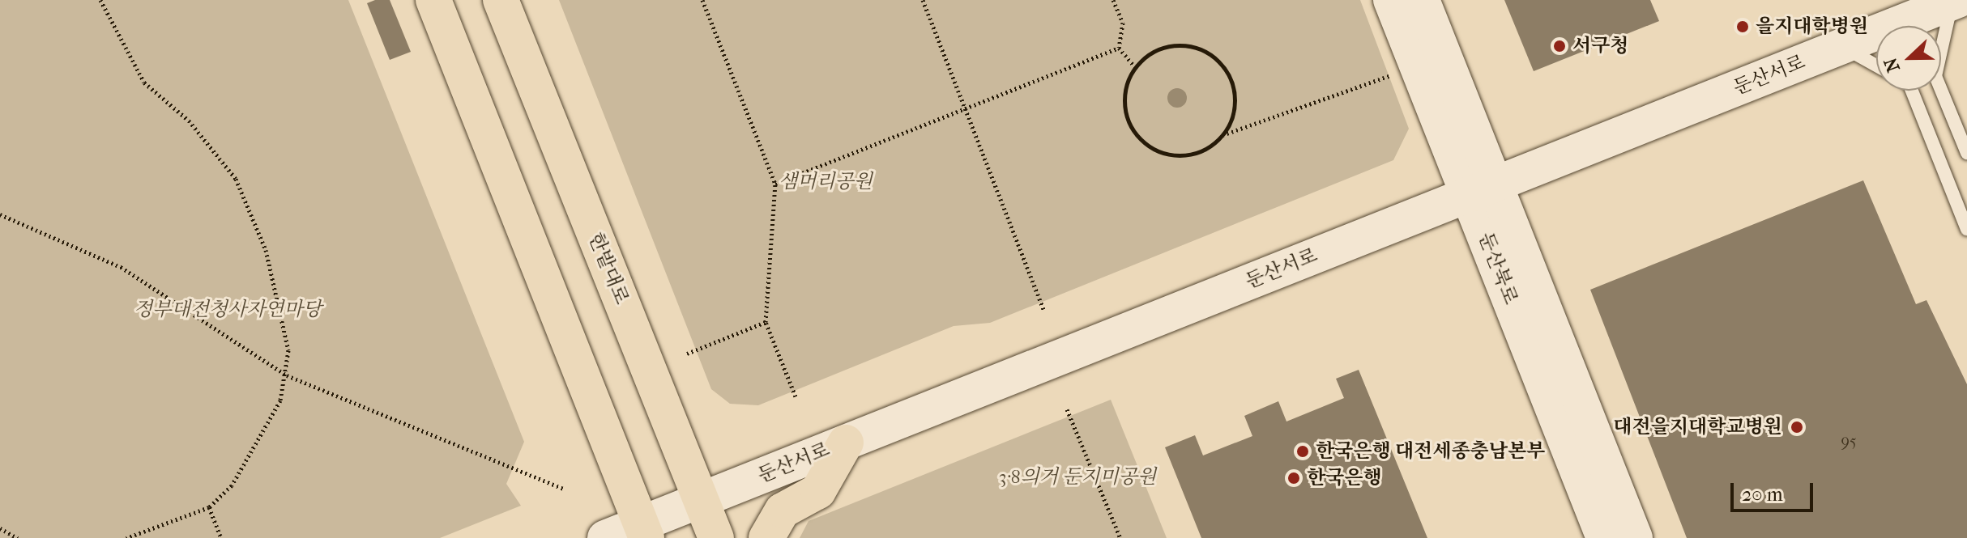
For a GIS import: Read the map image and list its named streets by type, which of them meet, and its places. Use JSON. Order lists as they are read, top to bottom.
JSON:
{
  "streets": {
    "main road": ["둔산서로", "한밭대로", "둔산북로"]
  },
  "crossings": [
    ["둔산서로", "한밭대로"],
    ["둔산서로", "둔산북로"]
  ],
  "parks": ["샘머리공원", "정부대전청사자연마당", "3·8의거 둔지미공원"],
  "places": [
    "을지대학병원",
    "서구청",
    "대전을지대학교병원",
    "한국은행 대전세종충남본부",
    "한국은행"
  ],
  "house_numbers": ["95"],
  "scale_bar": "20 m",
  "north": "left"
}
